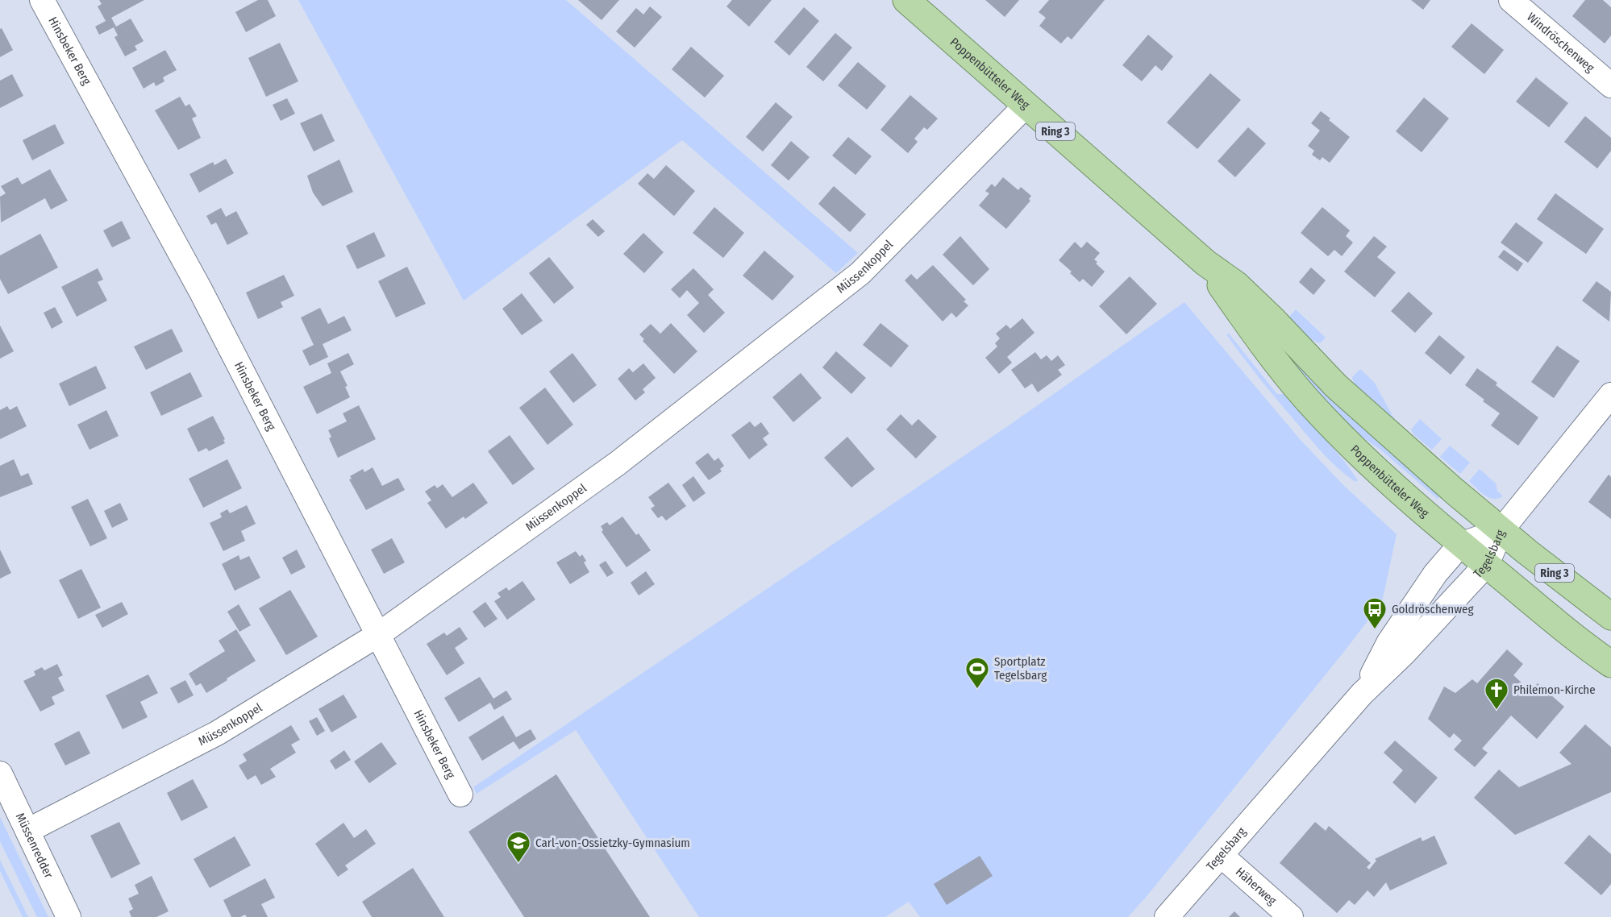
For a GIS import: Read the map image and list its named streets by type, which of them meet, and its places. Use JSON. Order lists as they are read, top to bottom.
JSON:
{
  "streets": {
    "main road": ["Poppenbütteler Weg", "Ring 3"],
    "street": [
      "Windröschenweg",
      "Hinsbeker Berg",
      "Müssenkoppel",
      "Tegelsbarg",
      "Müssenredder",
      "Häherweg"
    ]
  },
  "crossings": [
    ["Hinsbeker Berg", "Müssenkoppel"],
    ["Poppenbütteler Weg", "Müssenkoppel"],
    ["Poppenbütteler Weg", "Tegelsbarg"],
    ["Müssenkoppel", "Müssenredder"],
    ["Tegelsbarg", "Häherweg"]
  ],
  "places": {
    "bus stop": ["Goldröschenweg"],
    "sports": ["Sportplatz Tegelsbarg"],
    "church": ["Philemon-Kirche"],
    "school or university": ["Carl-von-Ossietzky-Gymnasium"]
  }
}
